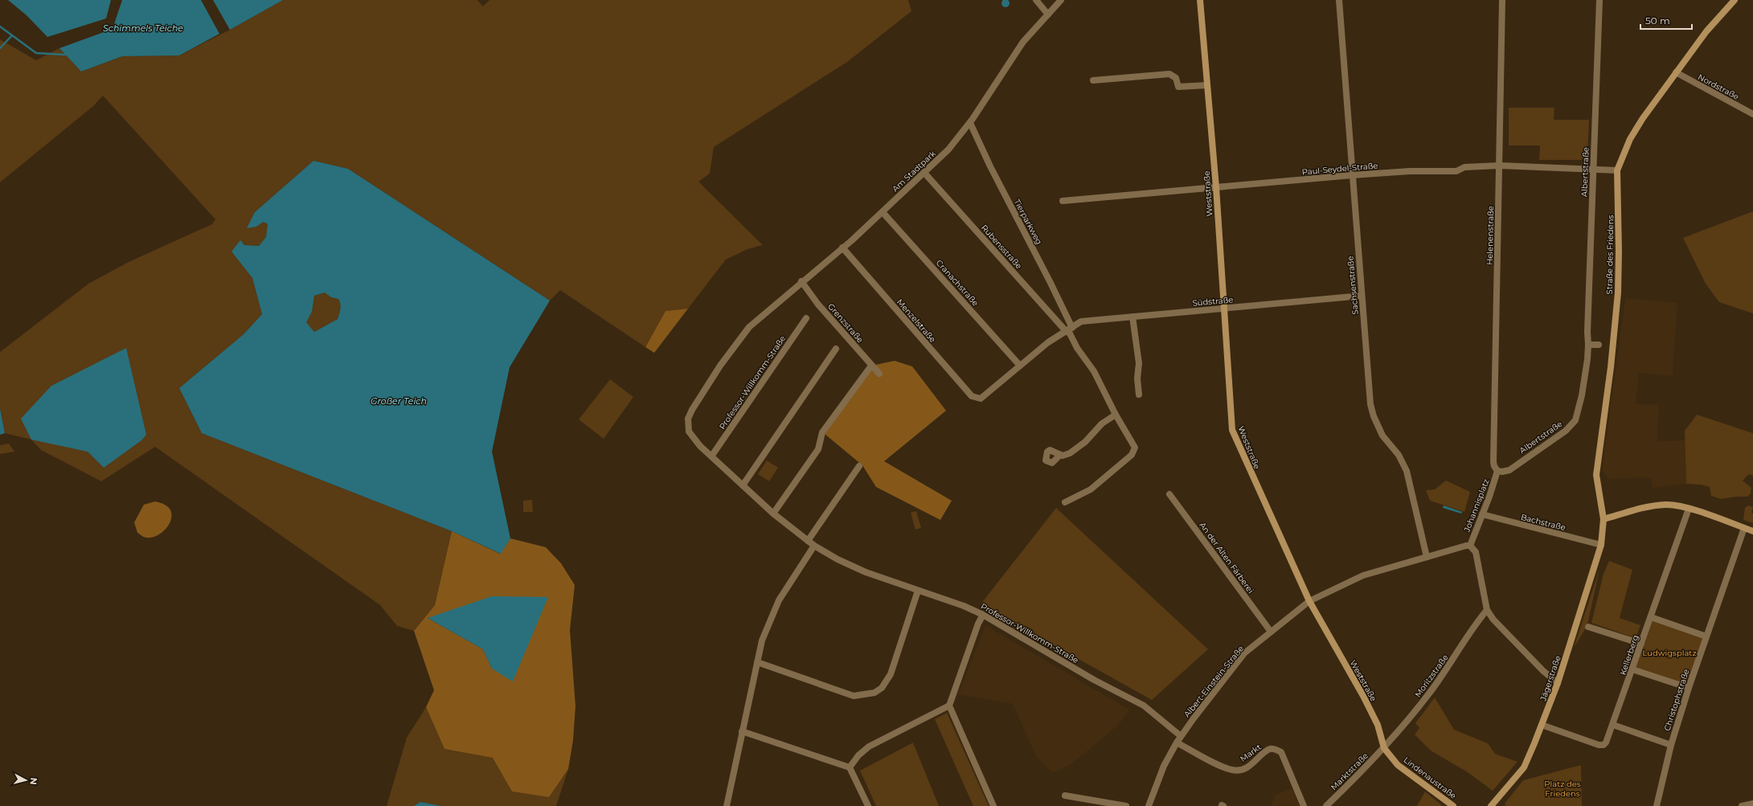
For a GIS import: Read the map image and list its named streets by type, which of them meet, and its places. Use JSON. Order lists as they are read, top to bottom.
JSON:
{
  "streets": {
    "main road": [
      "Weststraße",
      "Straße des Friedens",
      "Jägerstraße",
      "Lindenaustraße"
    ],
    "street": [
      "Nordstraße",
      "Paul-Seydel-Straße",
      "Am Stadtpark",
      "Albertstraße",
      "Tierparkweg",
      "Helenenstraße",
      "Rubensstraße",
      "Cranachstraße",
      "Sachsenstraße",
      "Südstraße",
      "Menzelstraße",
      "Grenzstraße",
      "Professor-Willkomm-Straße",
      "Johannisplatz",
      "Bachstraße",
      "An der Alten Färberei",
      "Kellerberg",
      "Moritzstraße",
      "Albert-Einstein-Straße",
      "Christophstraße",
      "Markt",
      "Marktstraße"
    ]
  },
  "crossings": [
    ["Nordstraße", "Straße des Friedens"],
    ["Paul-Seydel-Straße", "Albertstraße"],
    ["Paul-Seydel-Straße", "Weststraße"],
    ["Paul-Seydel-Straße", "Helenenstraße"],
    ["Paul-Seydel-Straße", "Straße des Friedens"],
    ["Paul-Seydel-Straße", "Sachsenstraße"],
    ["Am Stadtpark", "Tierparkweg"],
    ["Am Stadtpark", "Rubensstraße"],
    ["Am Stadtpark", "Cranachstraße"],
    ["Am Stadtpark", "Menzelstraße"],
    ["Am Stadtpark", "Grenzstraße"],
    ["Am Stadtpark", "Professor-Willkomm-Straße"],
    ["Albertstraße", "Helenenstraße"],
    ["Albertstraße", "Johannisplatz"],
    ["Weststraße", "Südstraße"],
    ["Weststraße", "Moritzstraße"],
    ["Weststraße", "Albert-Einstein-Straße"],
    ["Weststraße", "Marktstraße"],
    ["Weststraße", "Lindenaustraße"],
    ["Tierparkweg", "Rubensstraße"],
    ["Tierparkweg", "Südstraße"],
    ["Helenenstraße", "Johannisplatz"],
    ["Rubensstraße", "Südstraße"],
    ["Straße des Friedens", "Bachstraße"],
    ["Straße des Friedens", "Jägerstraße"],
    ["Cranachstraße", "Südstraße"],
    ["Sachsenstraße", "Südstraße"],
    ["Sachsenstraße", "Albert-Einstein-Straße"],
    ["Südstraße", "Menzelstraße"],
    ["Professor-Willkomm-Straße", "Albert-Einstein-Straße"],
    ["Johannisplatz", "Bachstraße"],
    ["Johannisplatz", "Albert-Einstein-Straße"],
    ["Bachstraße", "Jägerstraße"],
    ["An der Alten Färberei", "Albert-Einstein-Straße"],
    ["Kellerberg", "Jägerstraße"],
    ["Moritzstraße", "Marktstraße"],
    ["Moritzstraße", "Lindenaustraße"],
    ["Albert-Einstein-Straße", "Markt"],
    ["Marktstraße", "Lindenaustraße"]
  ],
  "water": ["Schimmels Teiche", "Großer Teich"],
  "parks": ["Ludwigsplatz", "Platz des Friedens"],
  "scale_bar": "50 m",
  "north": "right"
}
